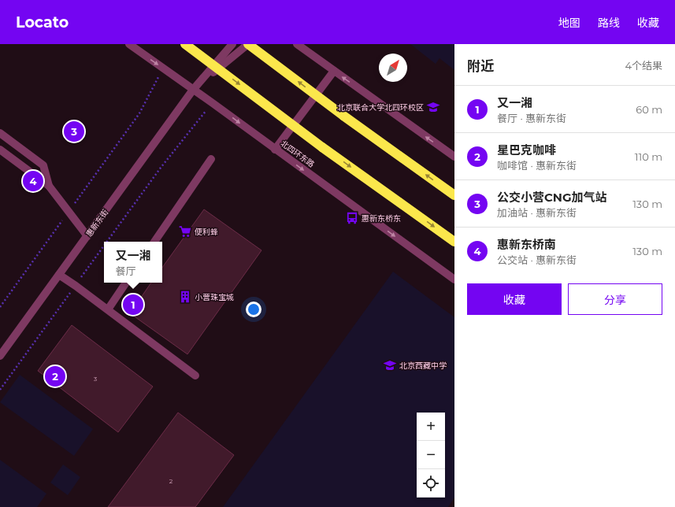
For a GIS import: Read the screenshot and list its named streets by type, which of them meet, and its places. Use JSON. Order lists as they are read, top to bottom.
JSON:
{
  "streets": {
    "street": ["北四环东路", "惠新东街"]
  },
  "crossings": [
    ["北四环东路", "惠新东街"]
  ],
  "one_way": ["北四环东路"],
  "places": {
    "school or university": ["北京联合大学北四环校区", "北京西藏中学"],
    "bus stop": ["惠新东桥东"],
    "supermarket": ["便利蜂"],
    "building": ["小营珠宝城"]
  },
  "house_numbers": ["3", "2"],
  "north": "top right",
  "page": {
    "header": "Locato",
    "nav": ["地图", "路线", "收藏"],
    "heading": ["附近", "4个结果"],
    "list": [
      {
        "mark": "1",
        "name": "又一湘",
        "note": "餐厅 · 惠新东街",
        "value": "60 m"
      },
      {
        "mark": "2",
        "name": "星巴克咖啡",
        "note": "咖啡馆 · 惠新东街",
        "value": "110 m"
      },
      {
        "mark": "3",
        "name": "公交小营CNG加气站",
        "note": "加油站 · 惠新东街",
        "value": "130 m"
      },
      {
        "mark": "4",
        "name": "惠新东桥南",
        "note": "公交站 · 惠新东街",
        "value": "130 m"
      }
    ],
    "pins": [
      "3",
      "4",
      "1",
      "2"
    ],
    "popup": ["又一湘", "餐厅"],
    "buttons": ["收藏", "分享"],
    "map_buttons": ["+", "−"]
  }
}
